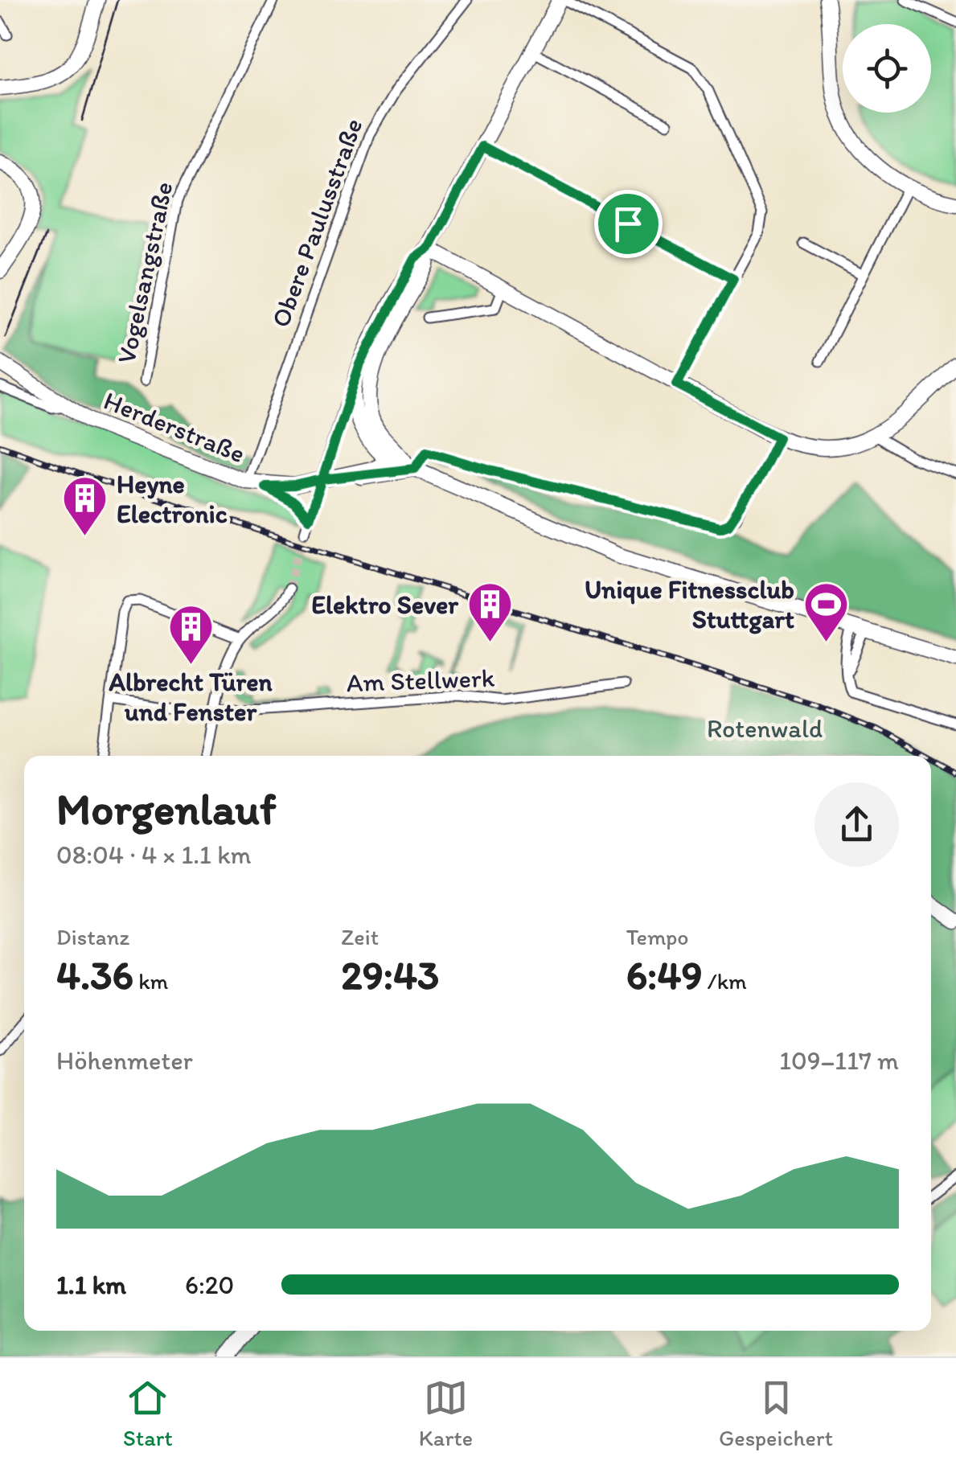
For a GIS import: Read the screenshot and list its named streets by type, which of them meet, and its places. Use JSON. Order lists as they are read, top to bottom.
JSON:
{
  "streets": {
    "main road": ["Herderstraße"],
    "street": ["Obere Paulusstraße", "Vogelsangstraße", "Am Stellwerk"]
  },
  "crossings": [
    ["Obere Paulusstraße", "Herderstraße"]
  ],
  "parks": ["Rotenwald"],
  "places": {
    "building": ["Heyne Electronic", "Elektro Sever", "Albrecht Türen und Fenster"],
    "sports": ["Unique Fitnessclub Stuttgart"]
  },
  "page": {
    "heading": ["Morgenlauf", "08:04 · 4 × 1.1 km"],
    "stats": [
      ["Distanz", "4.36 km"],
      ["Zeit", "29:43"],
      ["Tempo", "6:49 /km"]
    ],
    "chart": ["Höhenmeter", "109–117 m"],
    "list": [
      {
        "name": "1.1 km",
        "note": "6:20"
      }
    ],
    "tabs": ["Start", "Karte", "Gespeichert"]
  }
}
